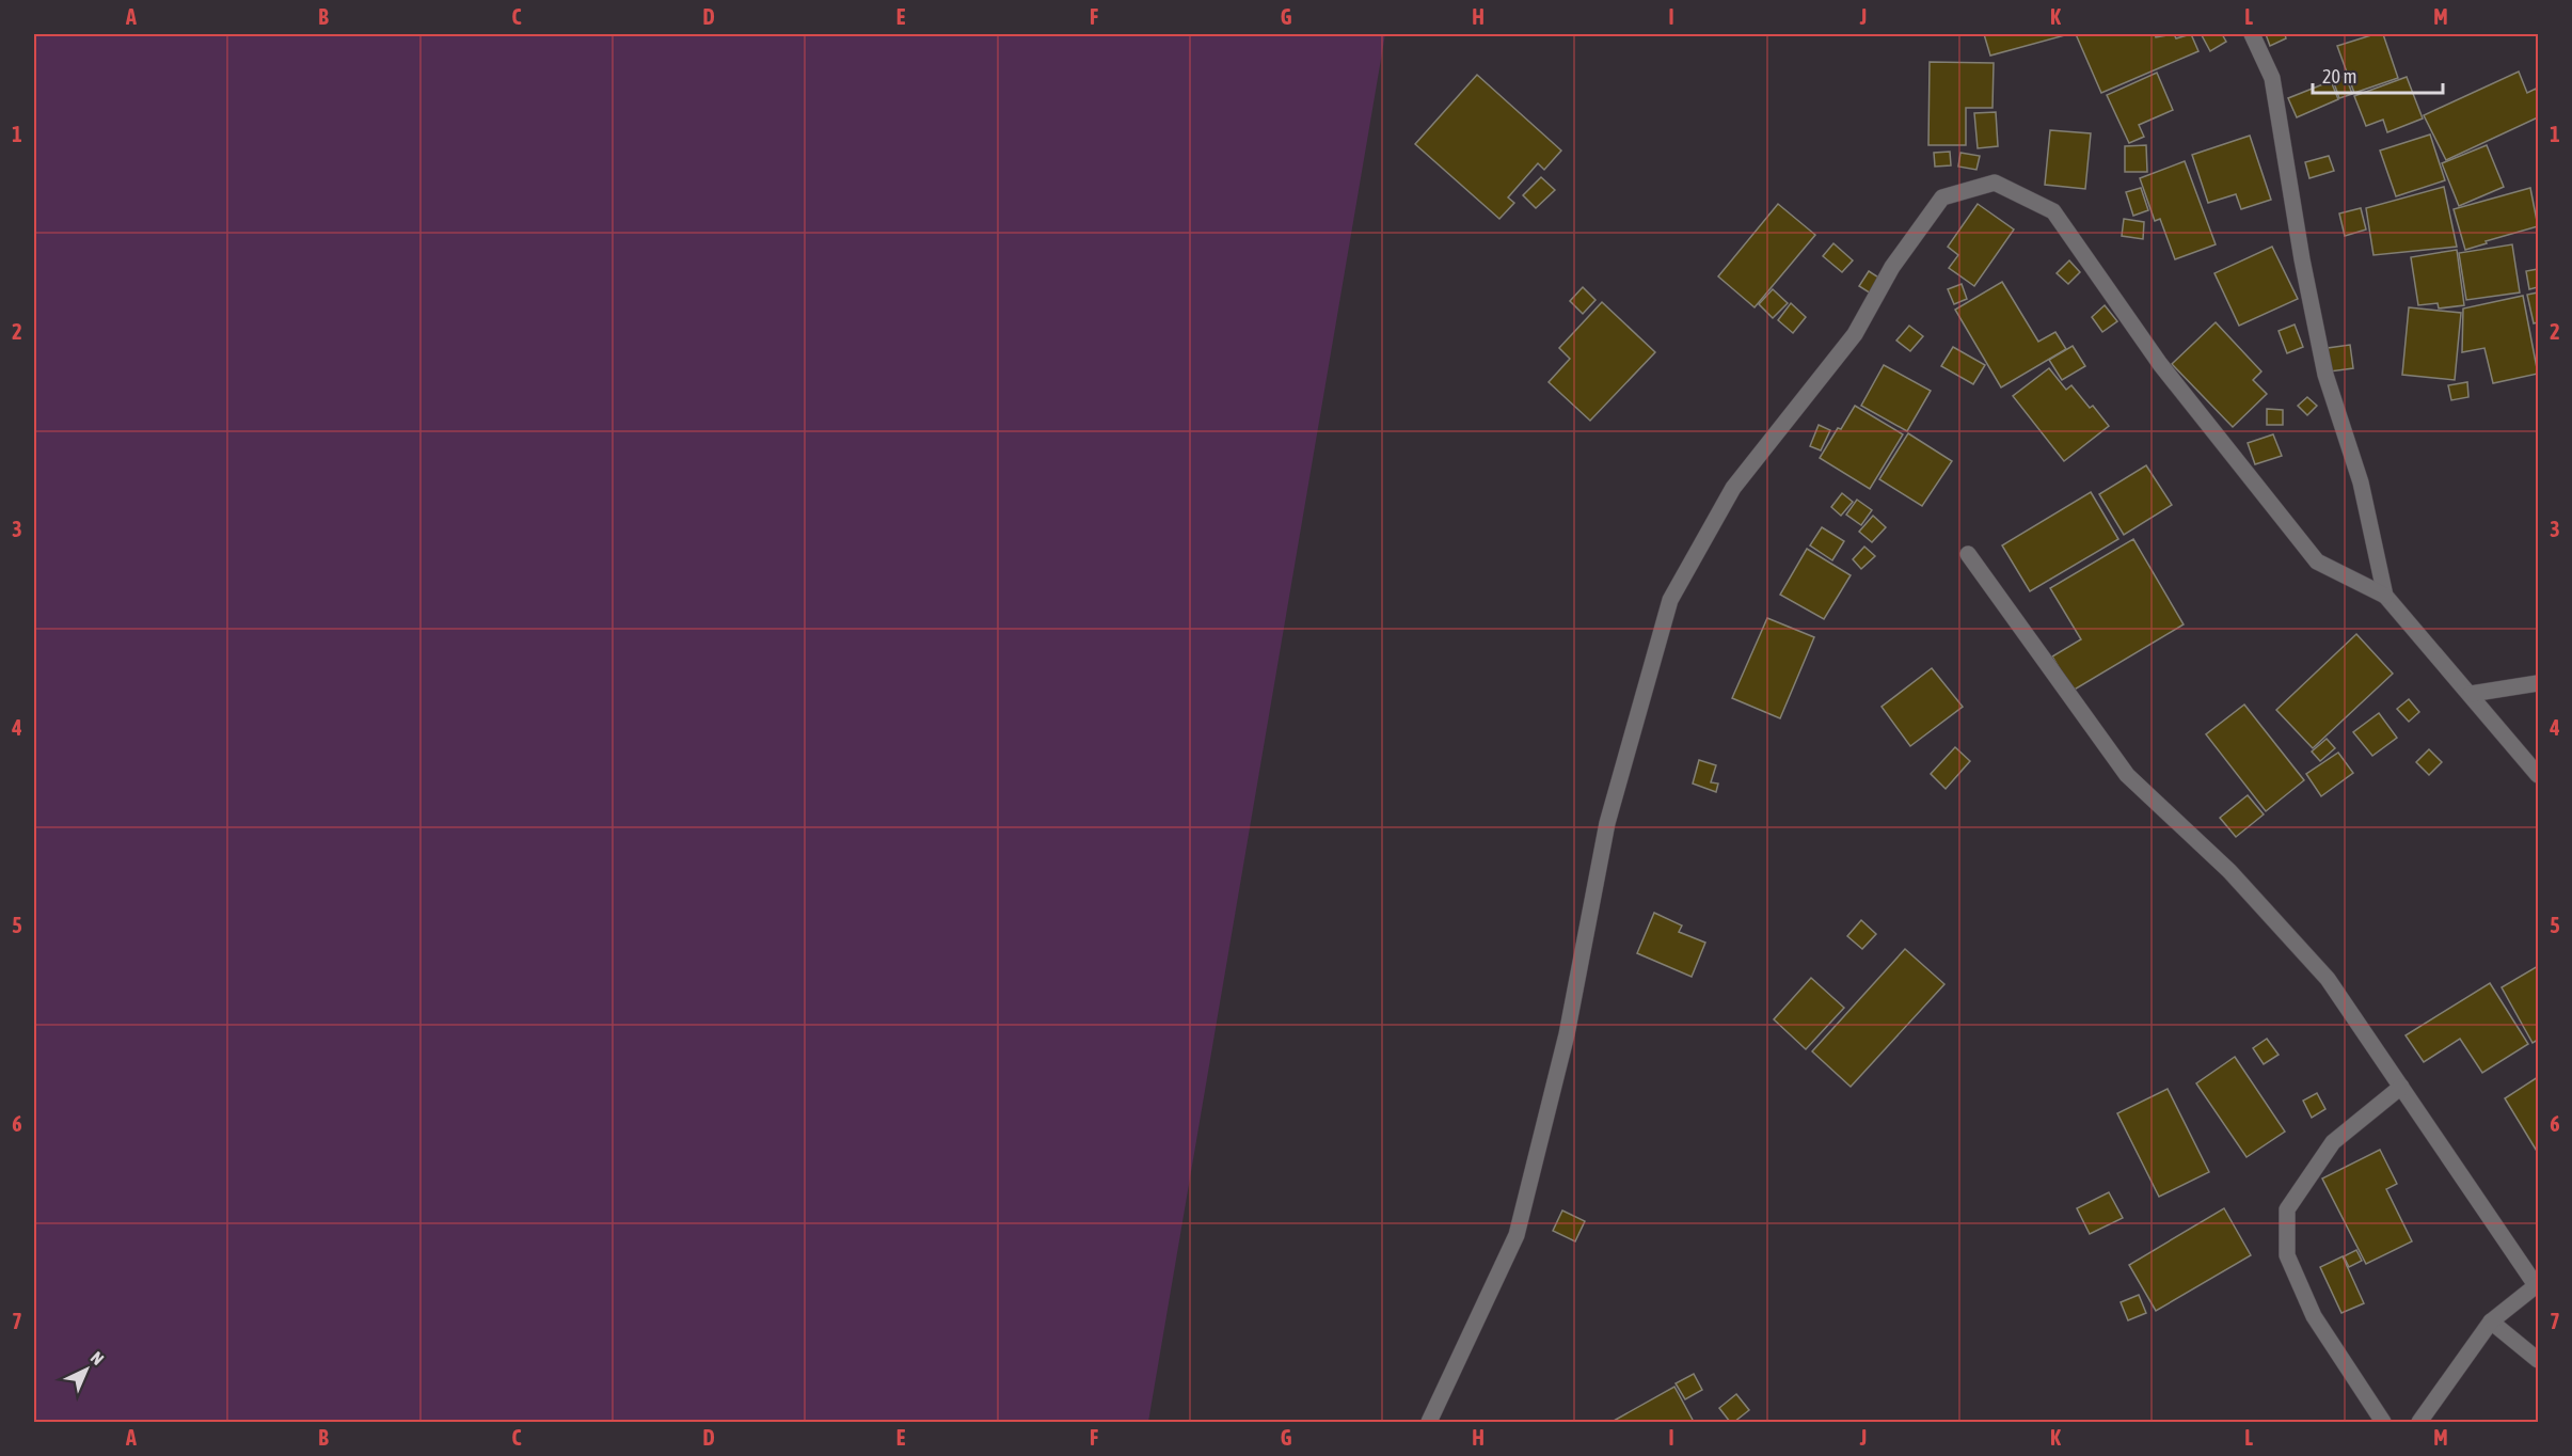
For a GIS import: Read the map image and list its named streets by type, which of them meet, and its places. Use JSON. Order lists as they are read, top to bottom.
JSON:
{
  "scale_bar": "20 m",
  "north": "top right",
  "grid": {
    "columns": [
      "A",
      "B",
      "C",
      "D",
      "E",
      "F",
      "G",
      "H",
      "I",
      "J",
      "K",
      "L",
      "M"
    ],
    "rows": [
      "1",
      "2",
      "3",
      "4",
      "5",
      "6",
      "7"
    ]
  }
}
